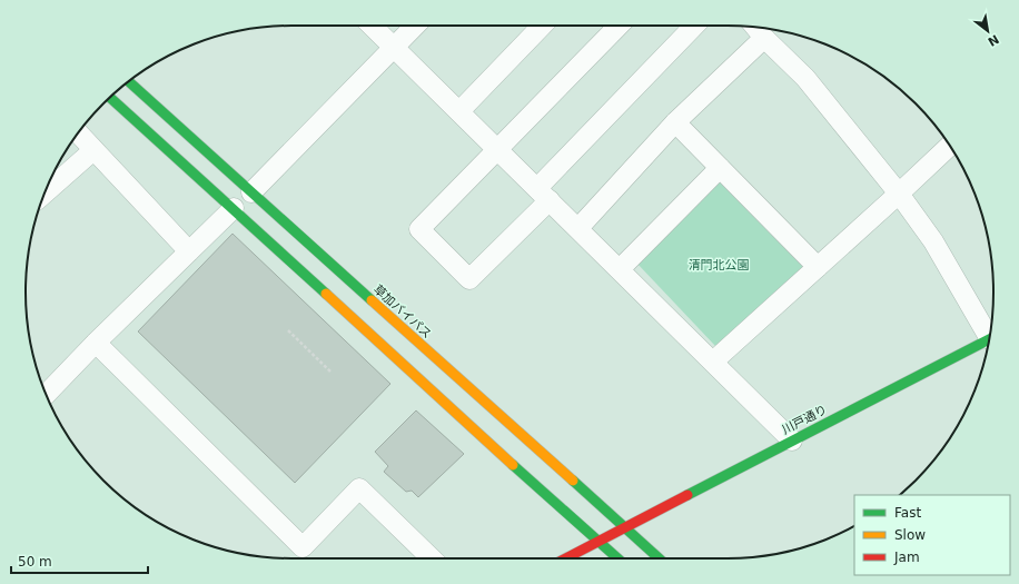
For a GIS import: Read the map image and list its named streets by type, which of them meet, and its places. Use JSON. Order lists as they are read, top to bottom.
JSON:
{
  "streets": {
    "main road": ["草加バイパス", "川戸通り"]
  },
  "crossings": [
    ["草加バイパス", "川戸通り"]
  ],
  "parks": ["清門北公園"],
  "legend": ["Fast", "Slow", "Jam"],
  "scale_bar": "50 m",
  "north": "bottom right"
}
